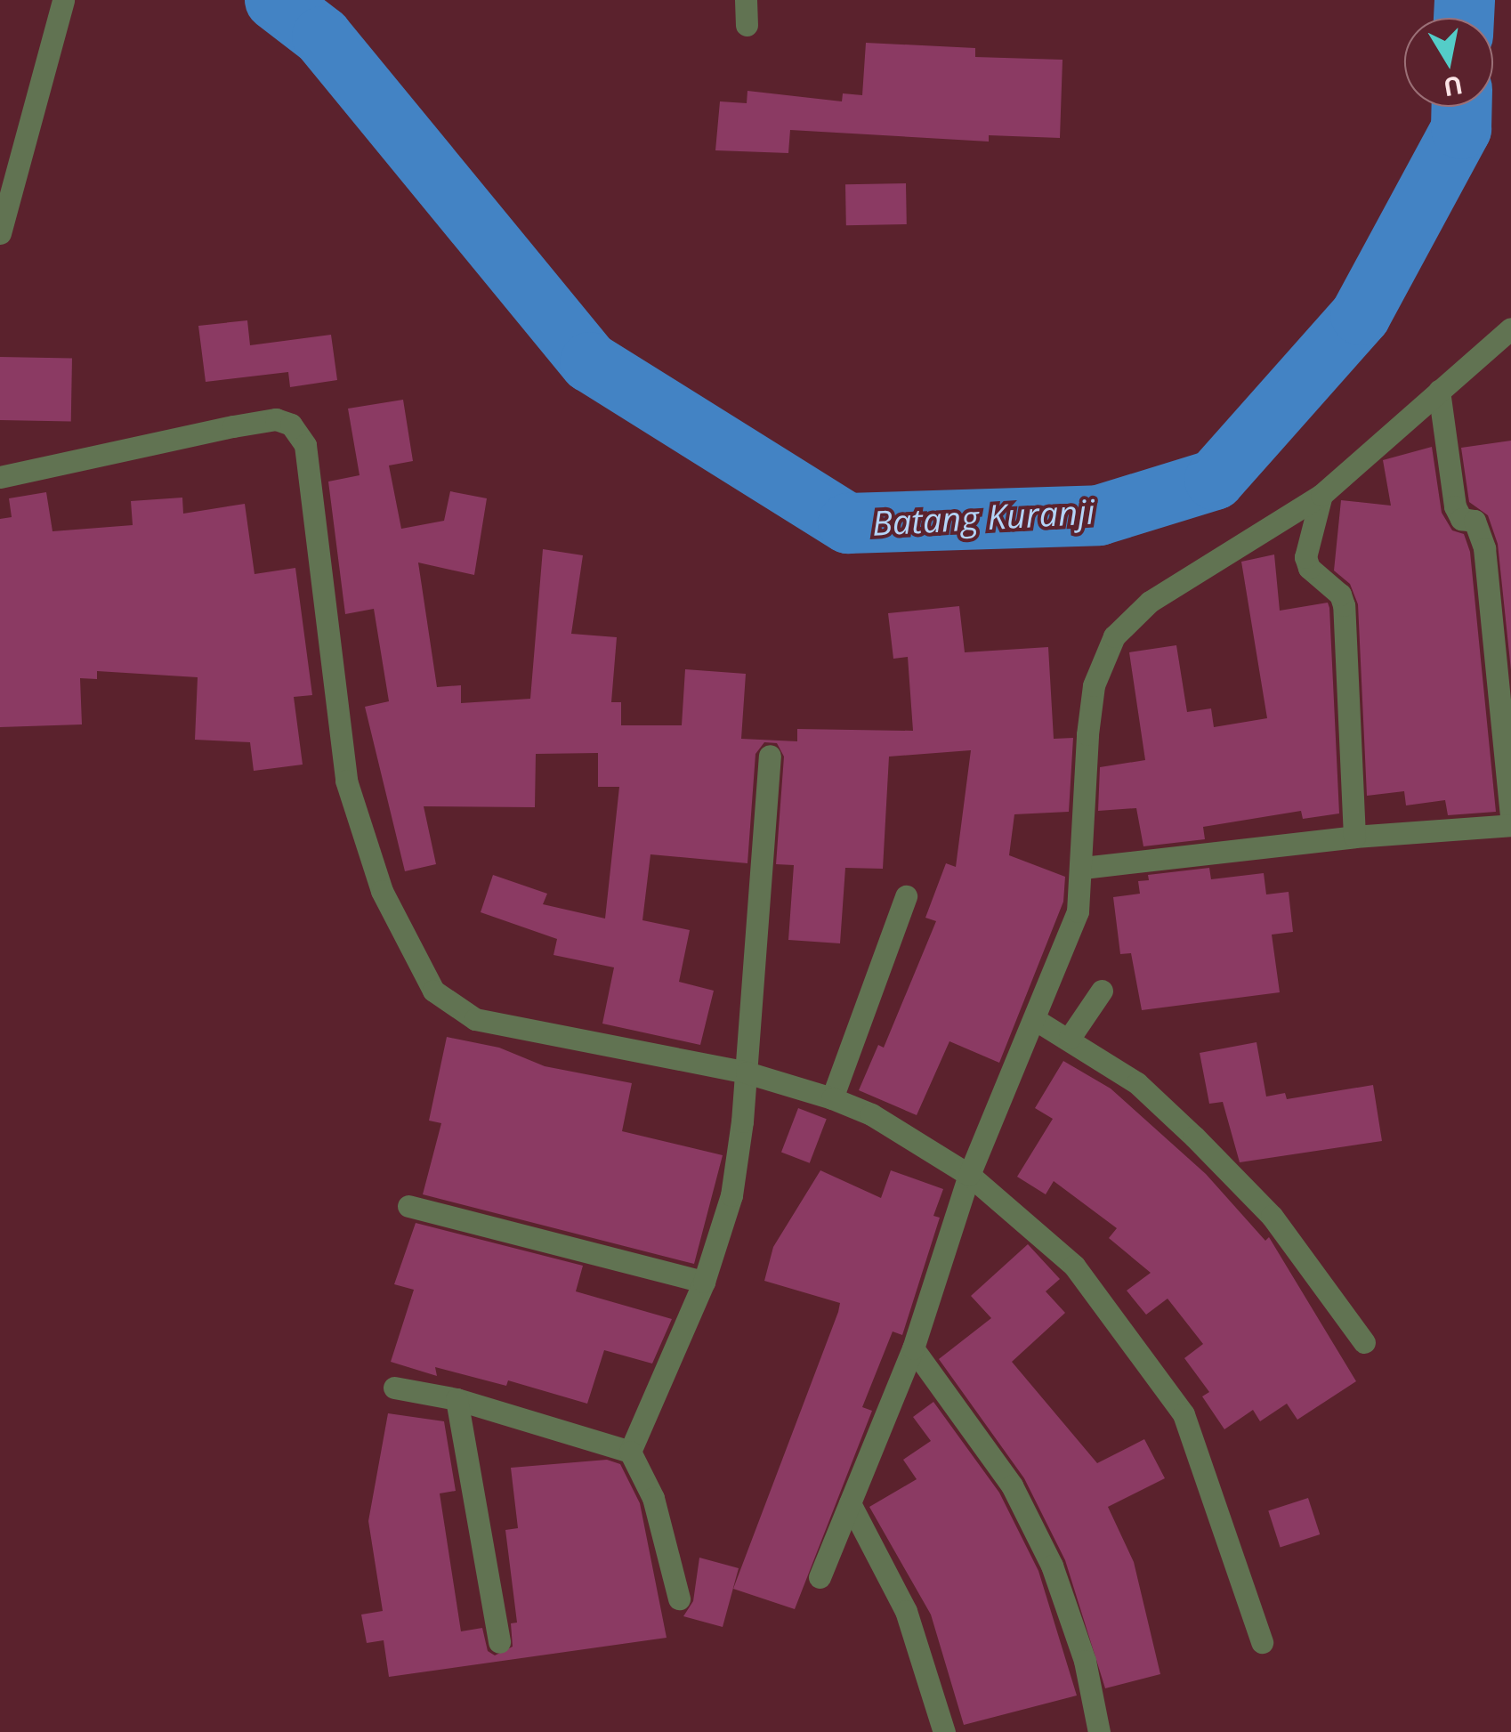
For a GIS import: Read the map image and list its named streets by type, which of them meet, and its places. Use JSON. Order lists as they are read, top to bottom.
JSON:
{
  "water": ["Batang Kuranji"],
  "north": "bottom"
}
